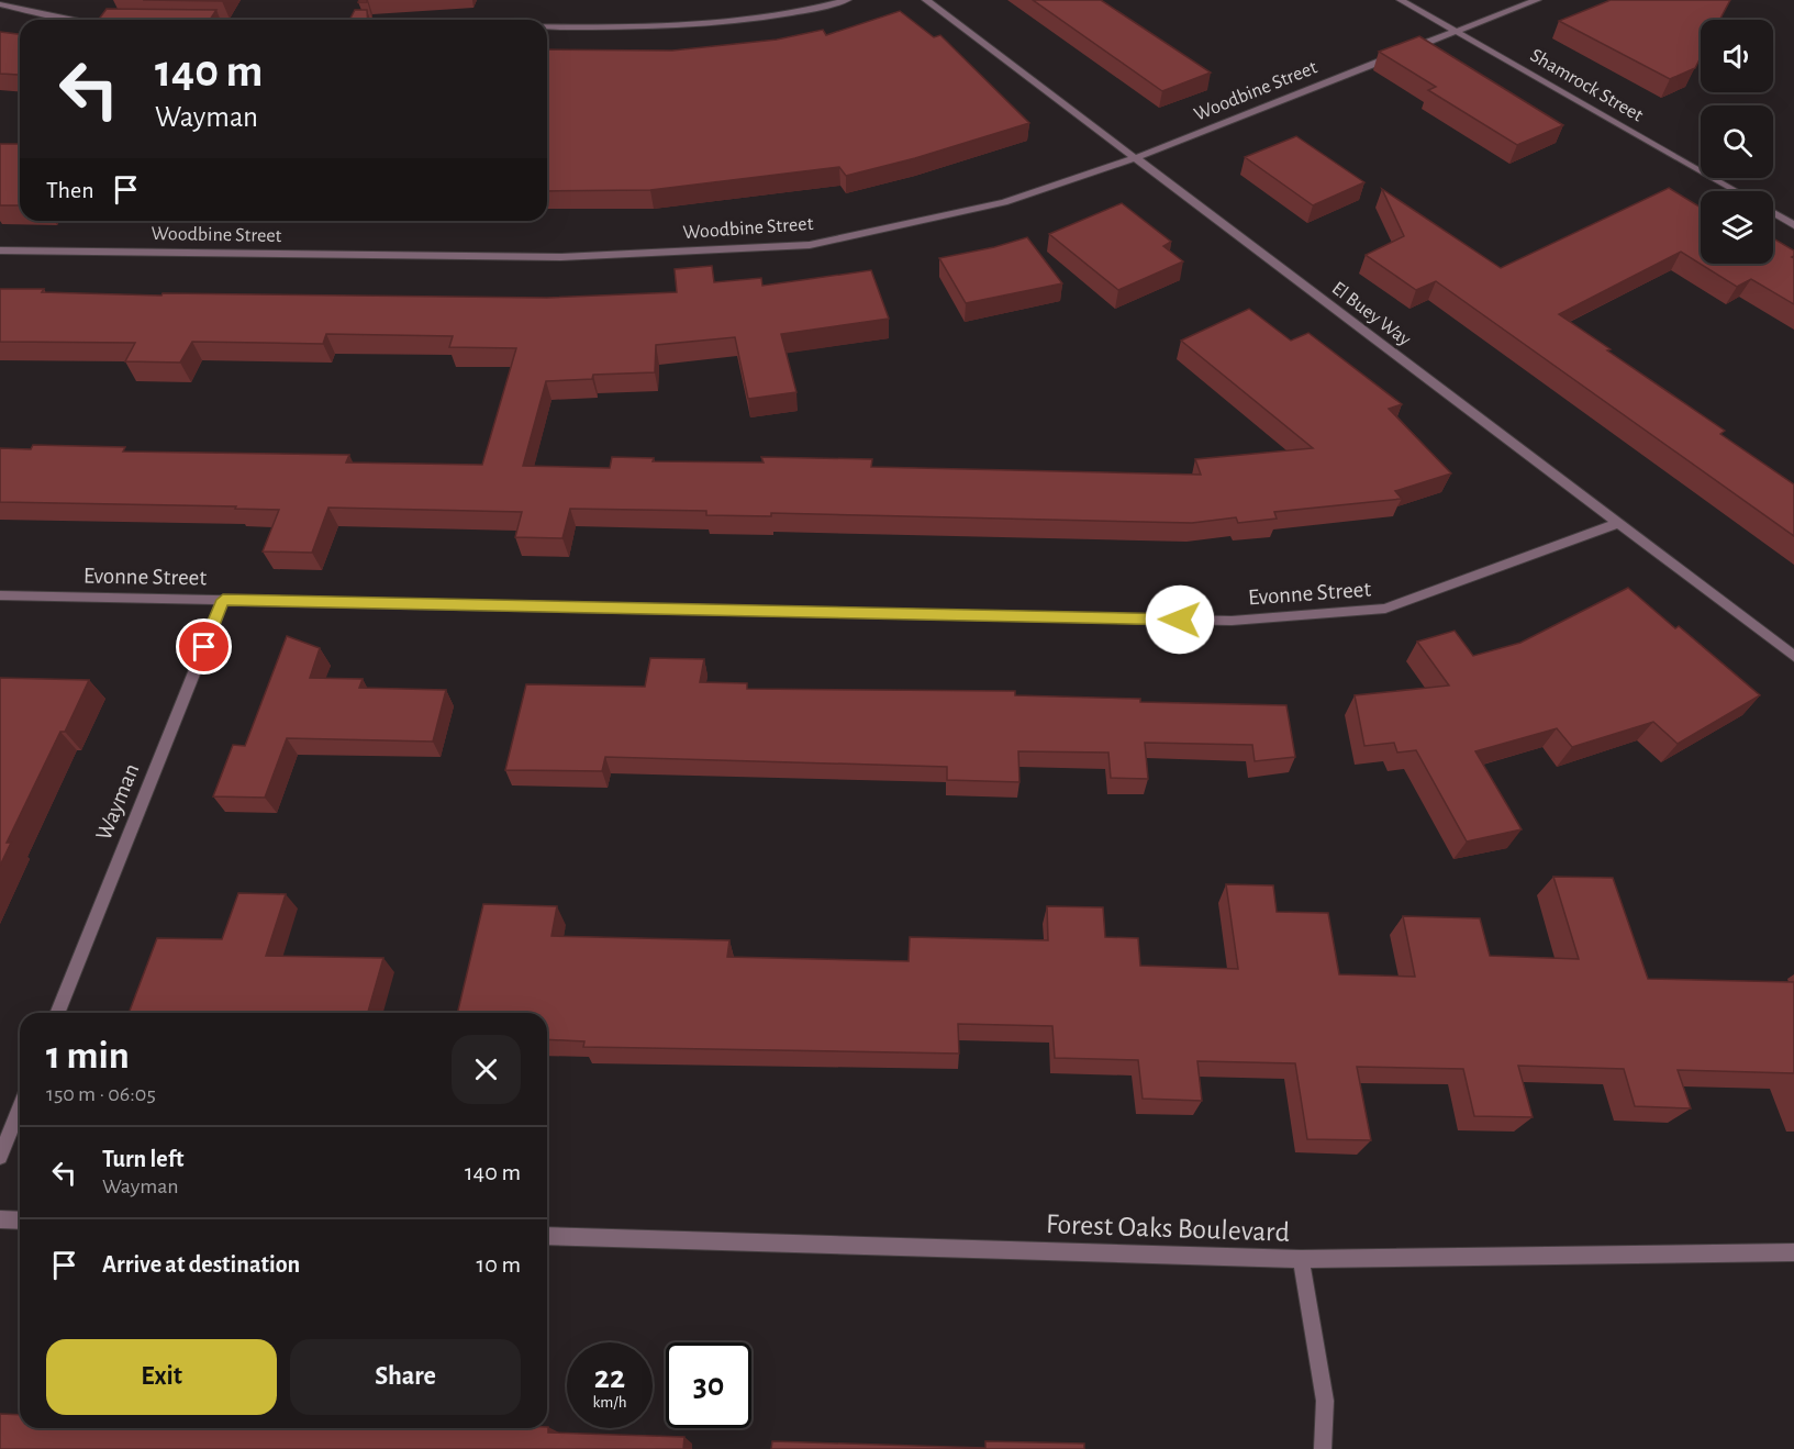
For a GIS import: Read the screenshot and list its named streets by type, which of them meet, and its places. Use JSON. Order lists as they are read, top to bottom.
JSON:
{
  "streets": {
    "street": [
      "Shamrock Street",
      "Woodbine Street",
      "El Buey Way",
      "Evonne Street",
      "Wayman",
      "Forest Oaks Boulevard"
    ]
  },
  "crossings": [
    ["Woodbine Street", "El Buey Way"],
    ["El Buey Way", "Evonne Street"],
    ["Evonne Street", "Wayman"]
  ],
  "page": {
    "turn": ["140 m", "Wayman"],
    "then": "Then",
    "heading": ["1 min", "150 m · 06:05"],
    "list": [
      {
        "name": "Turn left",
        "note": "Wayman",
        "value": "140 m"
      },
      {
        "name": "Arrive at destination",
        "value": "10 m"
      }
    ],
    "buttons": ["Exit", "Share"],
    "speed": "22 km/h",
    "limit": "30"
  }
}
